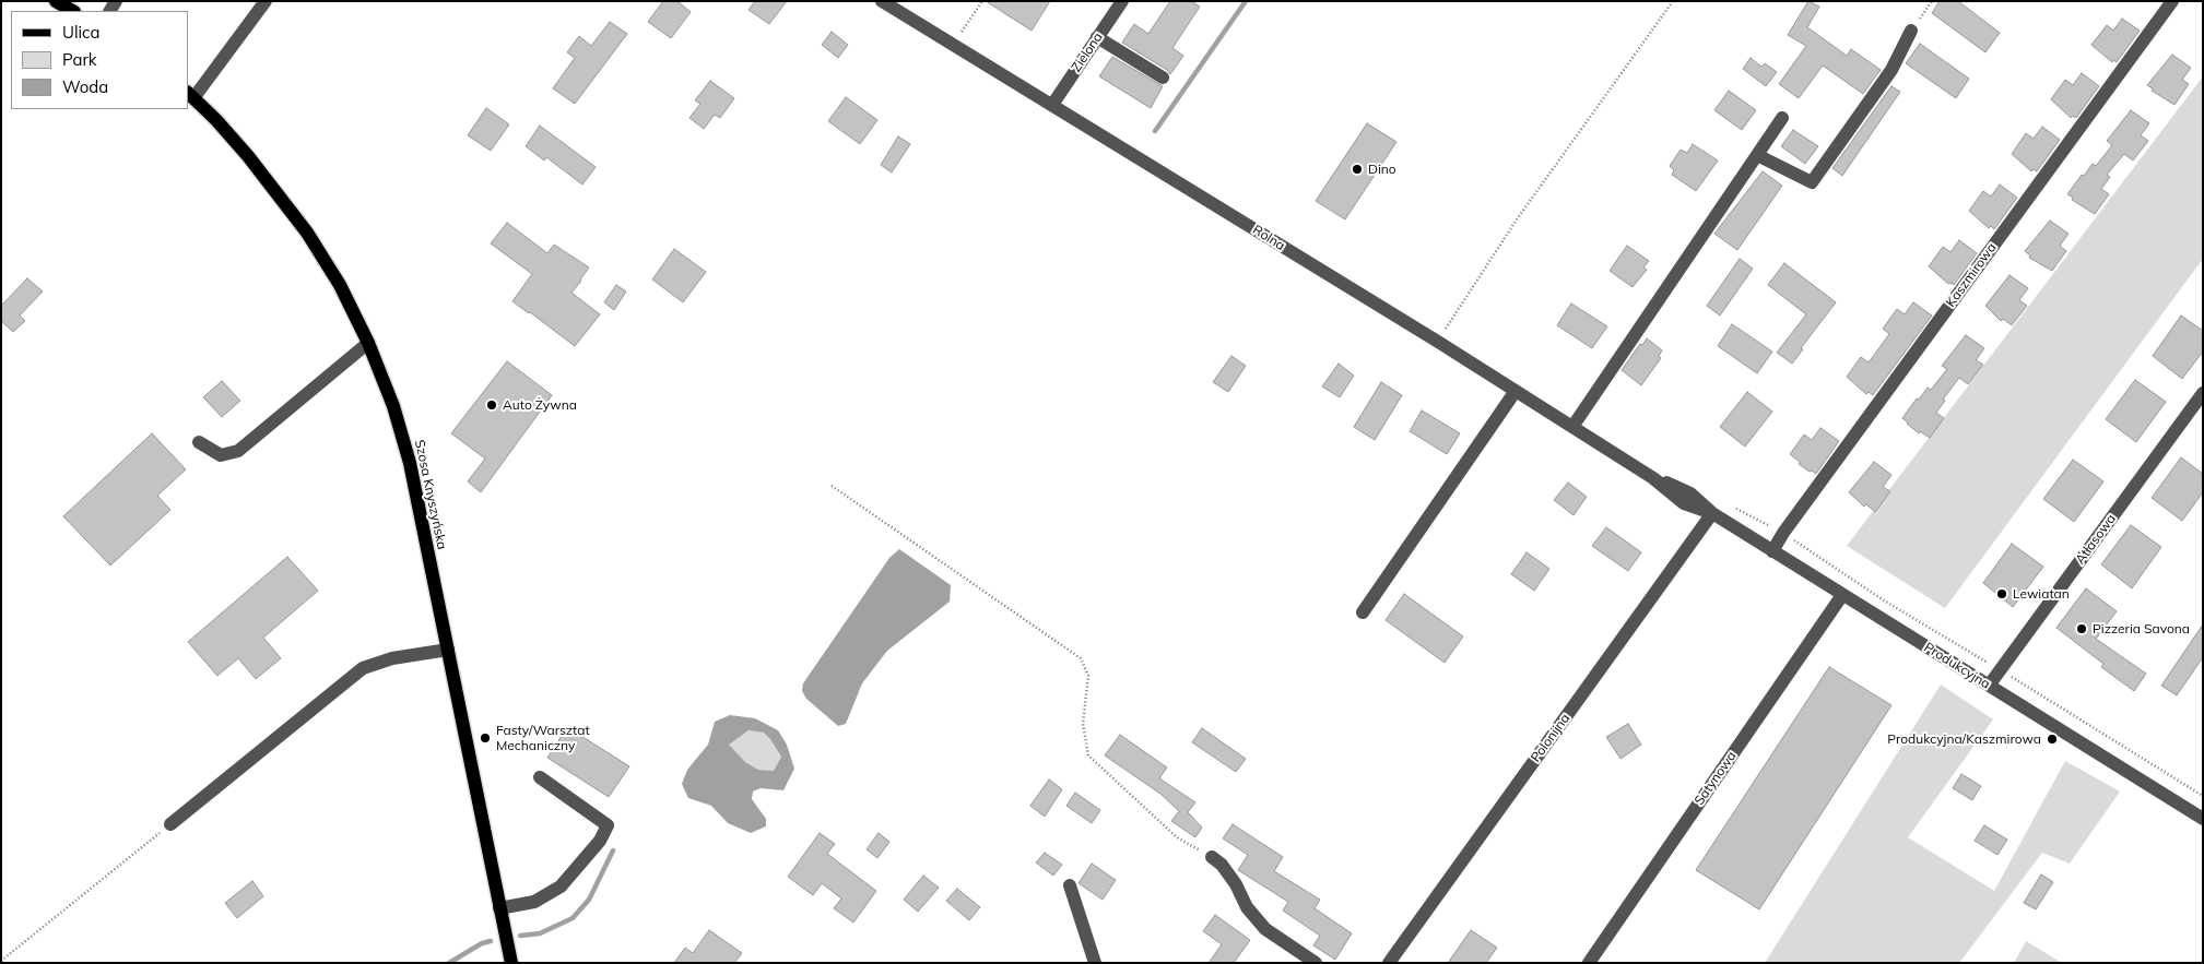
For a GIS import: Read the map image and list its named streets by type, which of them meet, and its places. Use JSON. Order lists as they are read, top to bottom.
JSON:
{
  "streets": {
    "main road": ["Szosa Knyszyńska"],
    "street": [
      "Zielona",
      "Rolna",
      "Kaszmirowa",
      "Atłasowa",
      "Produkcyjna",
      "Polonijna",
      "Satynowa"
    ]
  },
  "crossings": [
    ["Zielona", "Rolna"],
    ["Rolna", "Produkcyjna"],
    ["Rolna", "Polonijna"],
    ["Kaszmirowa", "Produkcyjna"],
    ["Atłasowa", "Produkcyjna"],
    ["Produkcyjna", "Polonijna"],
    ["Produkcyjna", "Satynowa"]
  ],
  "places": [
    "Dino",
    "Auto Żywna",
    "Lewiatan",
    "Pizzeria Savona",
    "Fasty/Warsztat Mechaniczny",
    "Produkcyjna/Kaszmirowa"
  ],
  "legend": ["Ulica", "Park", "Woda"]
}
